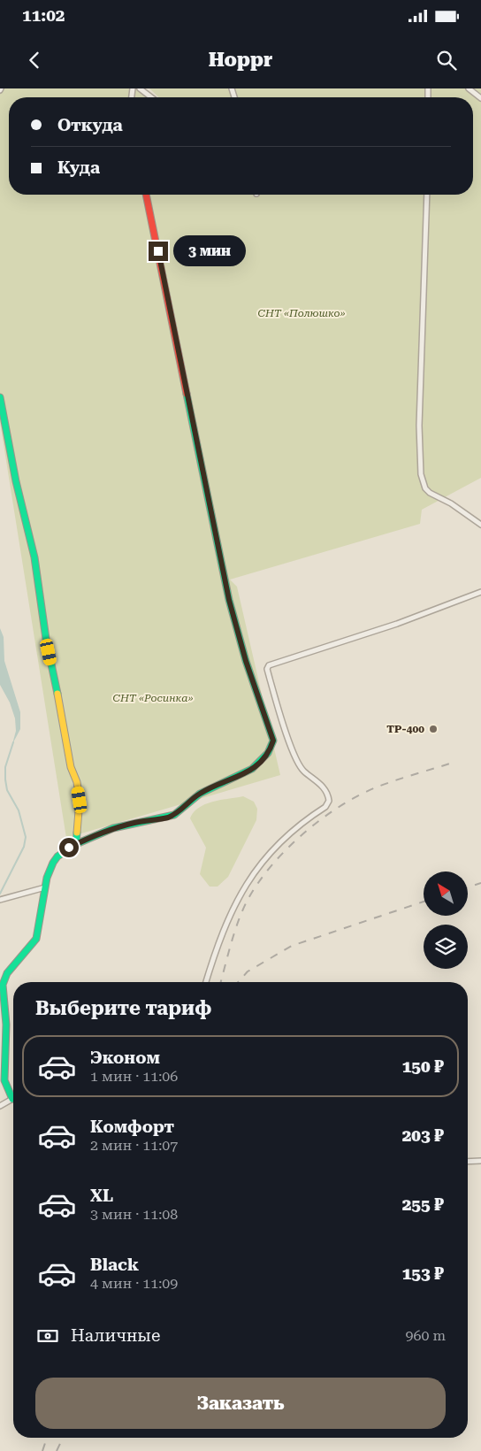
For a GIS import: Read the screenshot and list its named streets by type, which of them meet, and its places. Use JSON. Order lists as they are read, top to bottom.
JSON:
{
  "parks": ["СНТ «Полюшко»", "СНТ «Росинка»"],
  "places": ["ТР-400"],
  "north": "top left",
  "page": {
    "status": "11:02",
    "header": "Hoppr",
    "banner": ["Откуда", "Куда"],
    "bubble": "3 мин",
    "heading": "Выберите тариф",
    "list": [
      {
        "name": "Эконом",
        "note": "1 мин · 11:06",
        "value": "150 ₽"
      },
      {
        "name": "Комфорт",
        "note": "2 мин · 11:07",
        "value": "203 ₽"
      },
      {
        "name": "XL",
        "note": "3 мин · 11:08",
        "value": "255 ₽"
      },
      {
        "name": "Black",
        "note": "4 мин · 11:09",
        "value": "153 ₽"
      }
    ],
    "pay": ["Наличные", "960 m"],
    "buttons": "Заказать"
  }
}
